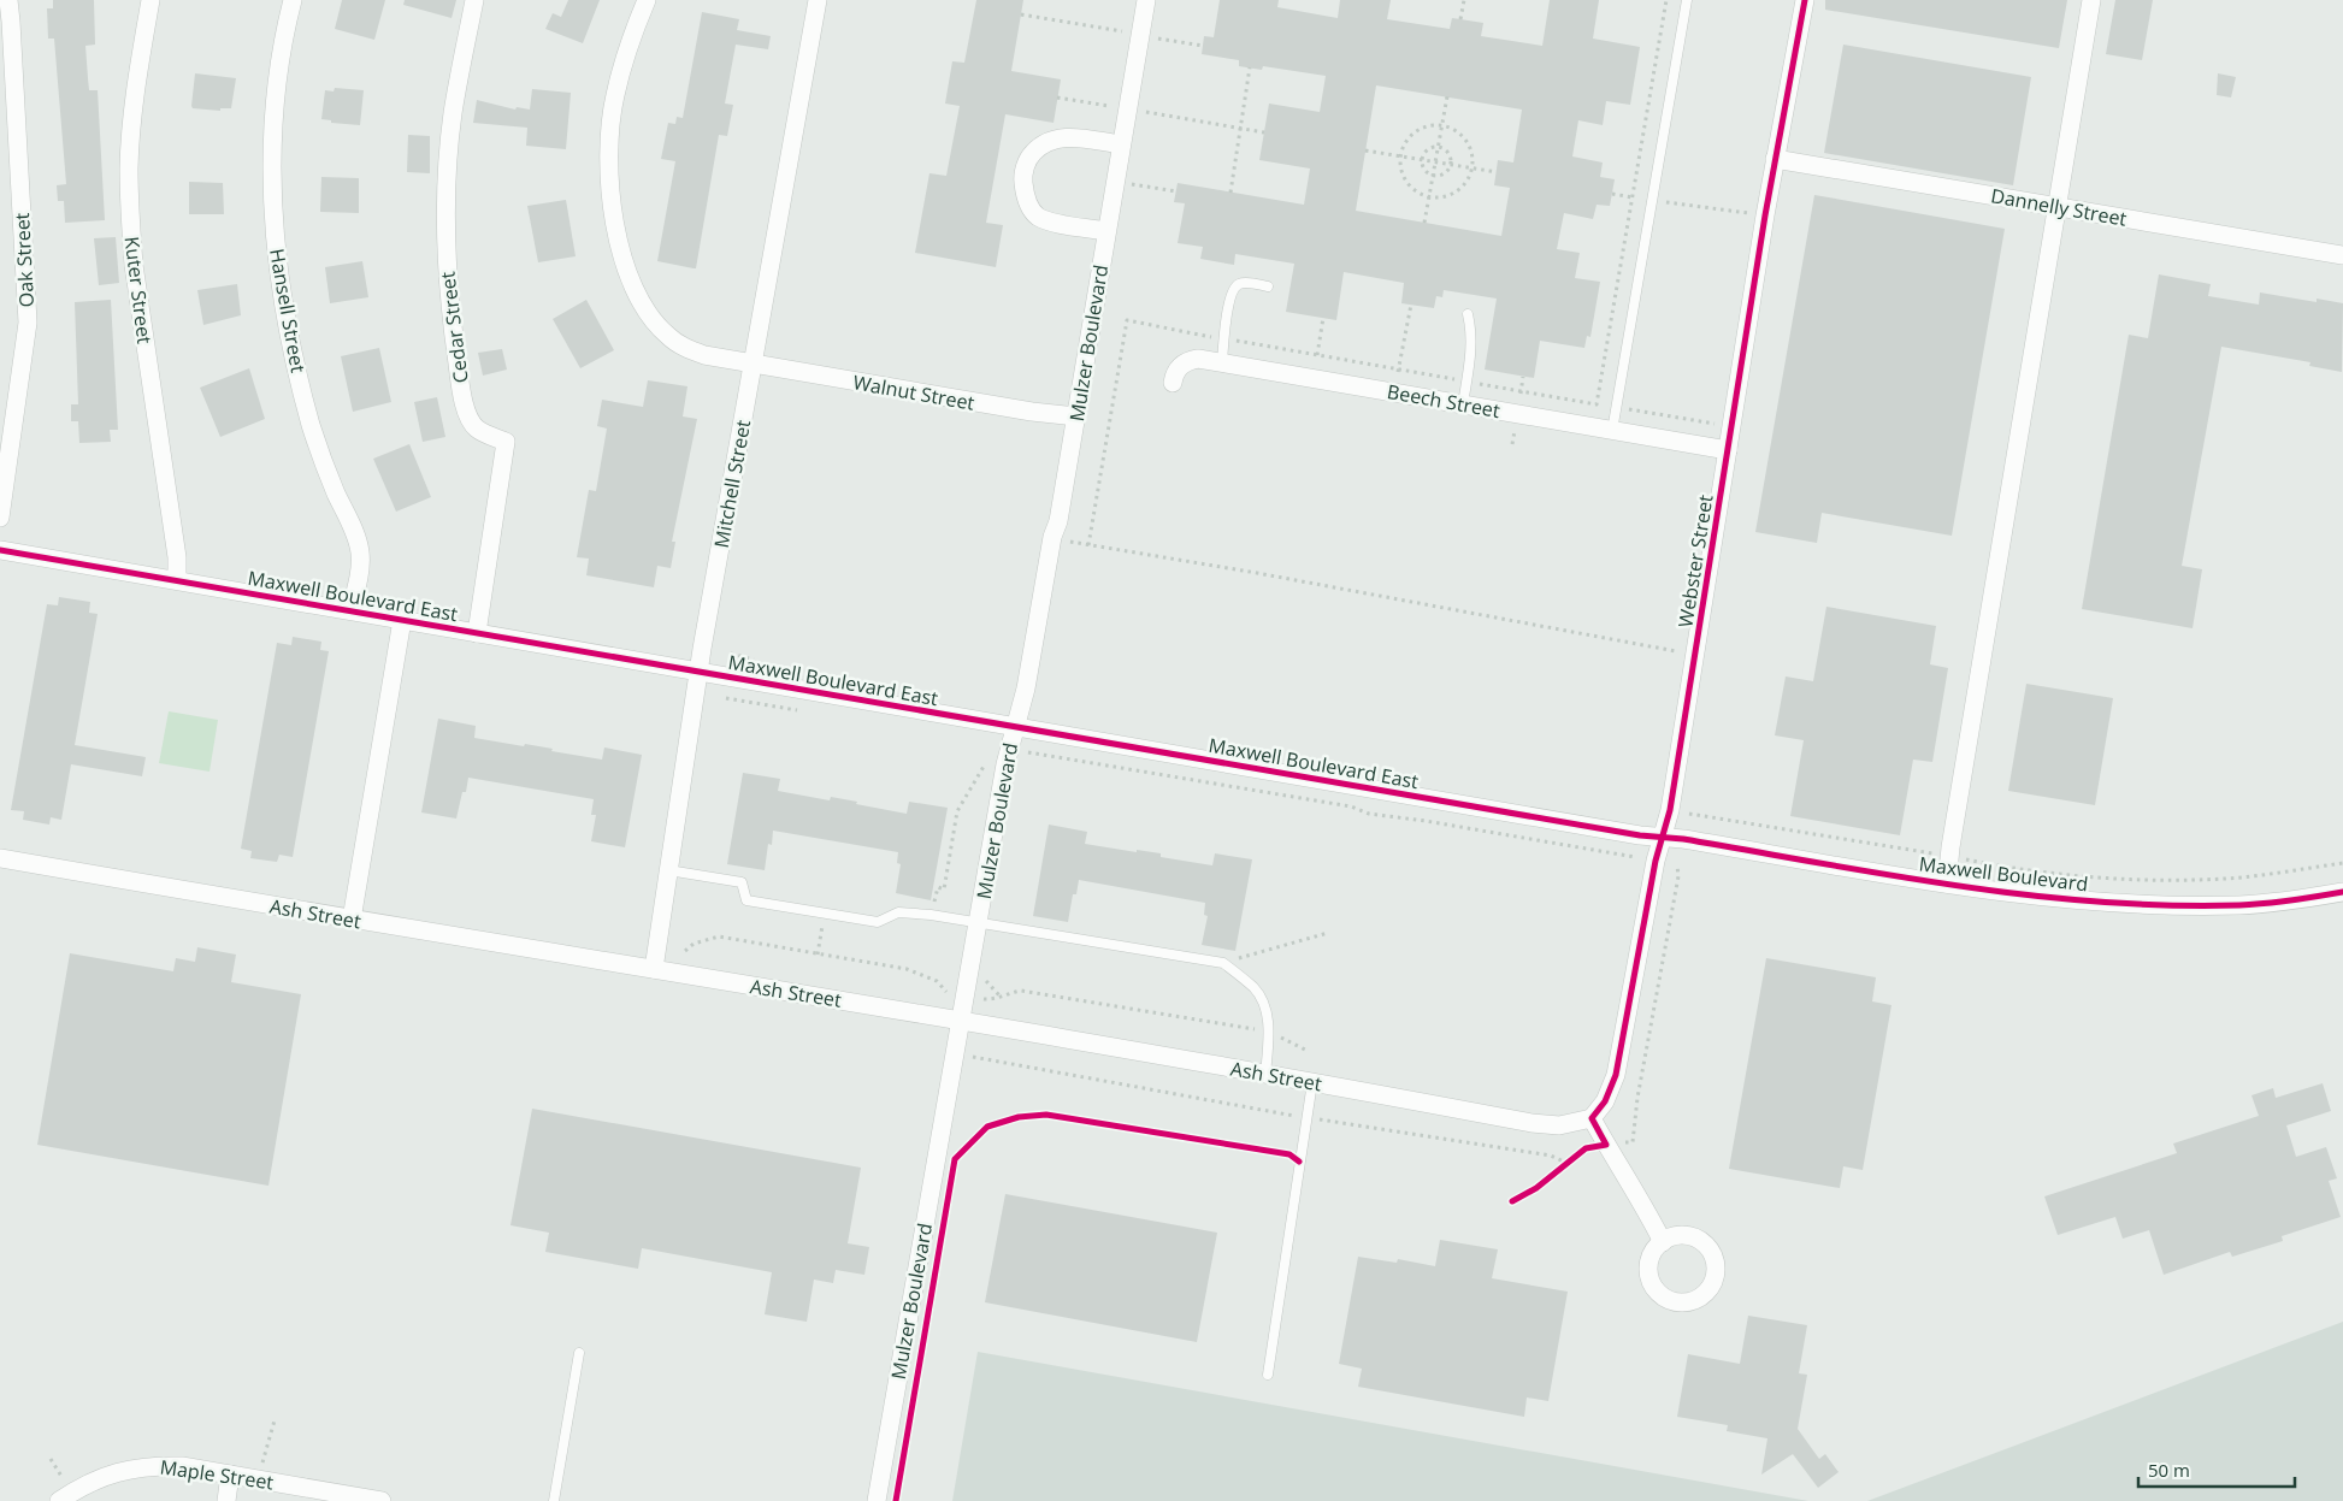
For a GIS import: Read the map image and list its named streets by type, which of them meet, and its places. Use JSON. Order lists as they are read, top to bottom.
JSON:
{
  "streets": {
    "street": [
      "Dannelly Street",
      "Oak Street",
      "Kuter Street",
      "Hansell Street",
      "Cedar Street",
      "Mulzer Boulevard",
      "Walnut Street",
      "Beech Street",
      "Mitchell Street",
      "Webster Street",
      "Maxwell Boulevard East",
      "Maxwell Boulevard",
      "Ash Street",
      "Maple Street"
    ]
  },
  "crossings": [
    ["Dannelly Street", "Webster Street"],
    ["Kuter Street", "Maxwell Boulevard East"],
    ["Hansell Street", "Maxwell Boulevard East"],
    ["Cedar Street", "Maxwell Boulevard East"],
    ["Mulzer Boulevard", "Walnut Street"],
    ["Mulzer Boulevard", "Maxwell Boulevard East"],
    ["Mulzer Boulevard", "Ash Street"],
    ["Walnut Street", "Mitchell Street"],
    ["Beech Street", "Webster Street"],
    ["Mitchell Street", "Maxwell Boulevard East"],
    ["Mitchell Street", "Ash Street"],
    ["Webster Street", "Maxwell Boulevard East"],
    ["Webster Street", "Maxwell Boulevard"],
    ["Webster Street", "Ash Street"],
    ["Maxwell Boulevard East", "Maxwell Boulevard"]
  ],
  "scale_bar": "50 m"
}
